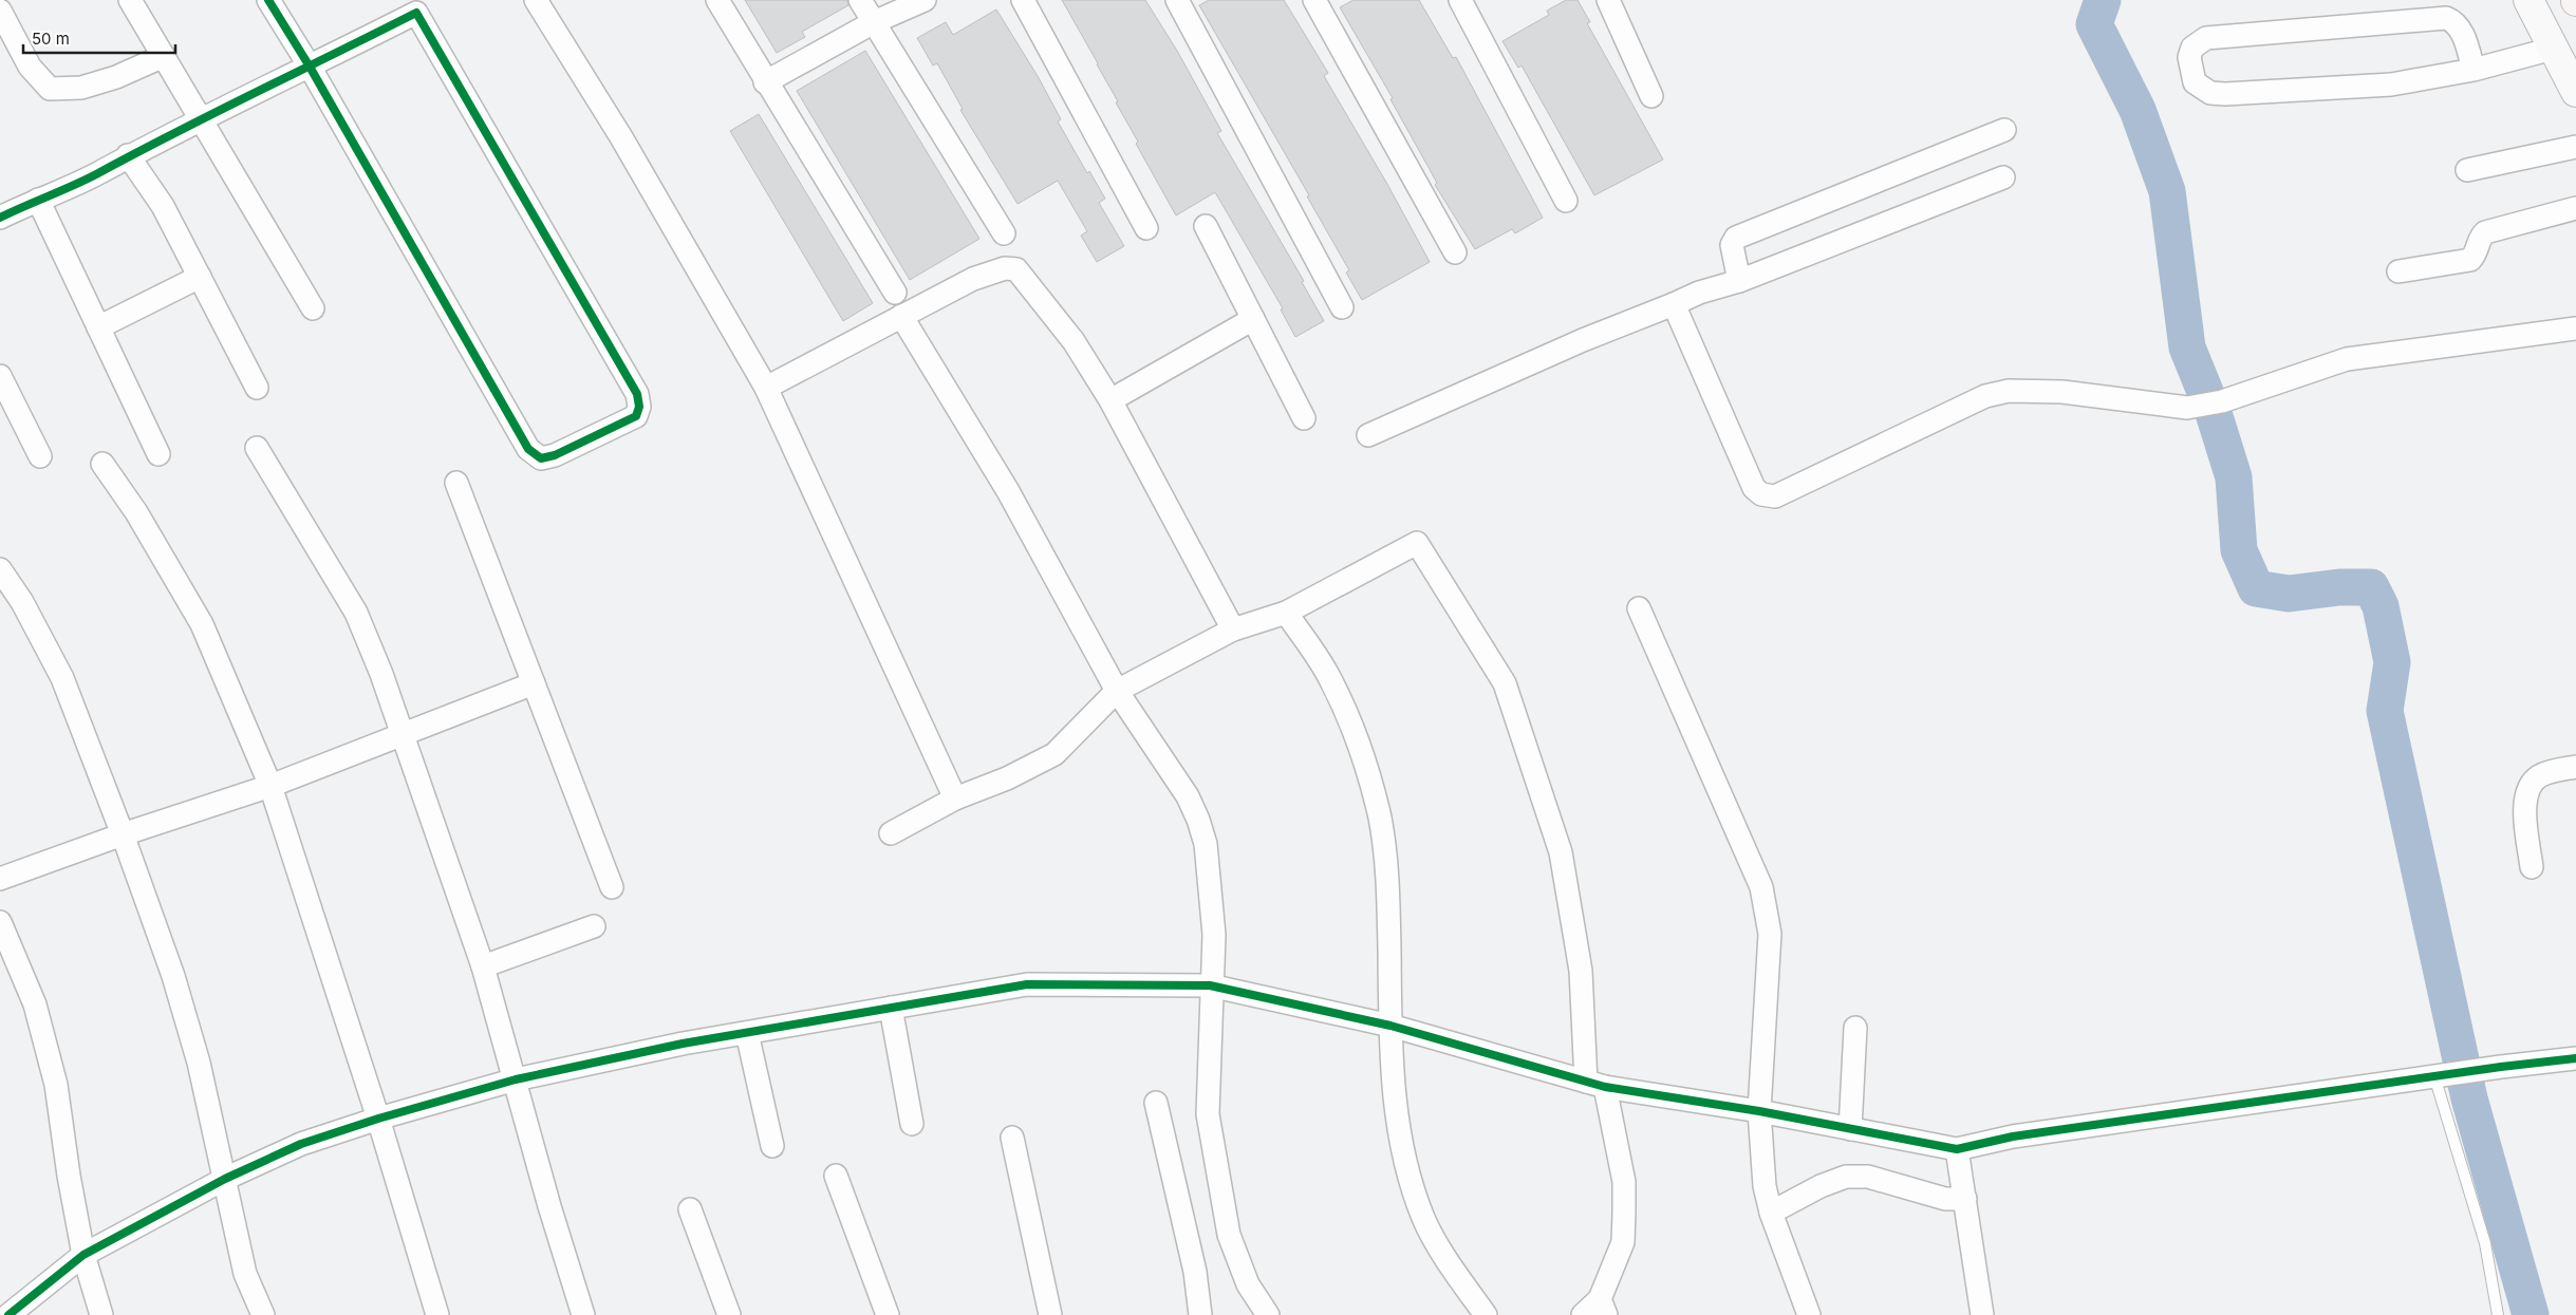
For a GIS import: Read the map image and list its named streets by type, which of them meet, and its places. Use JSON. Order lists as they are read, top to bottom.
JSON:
{
  "scale_bar": "50 m"
}
